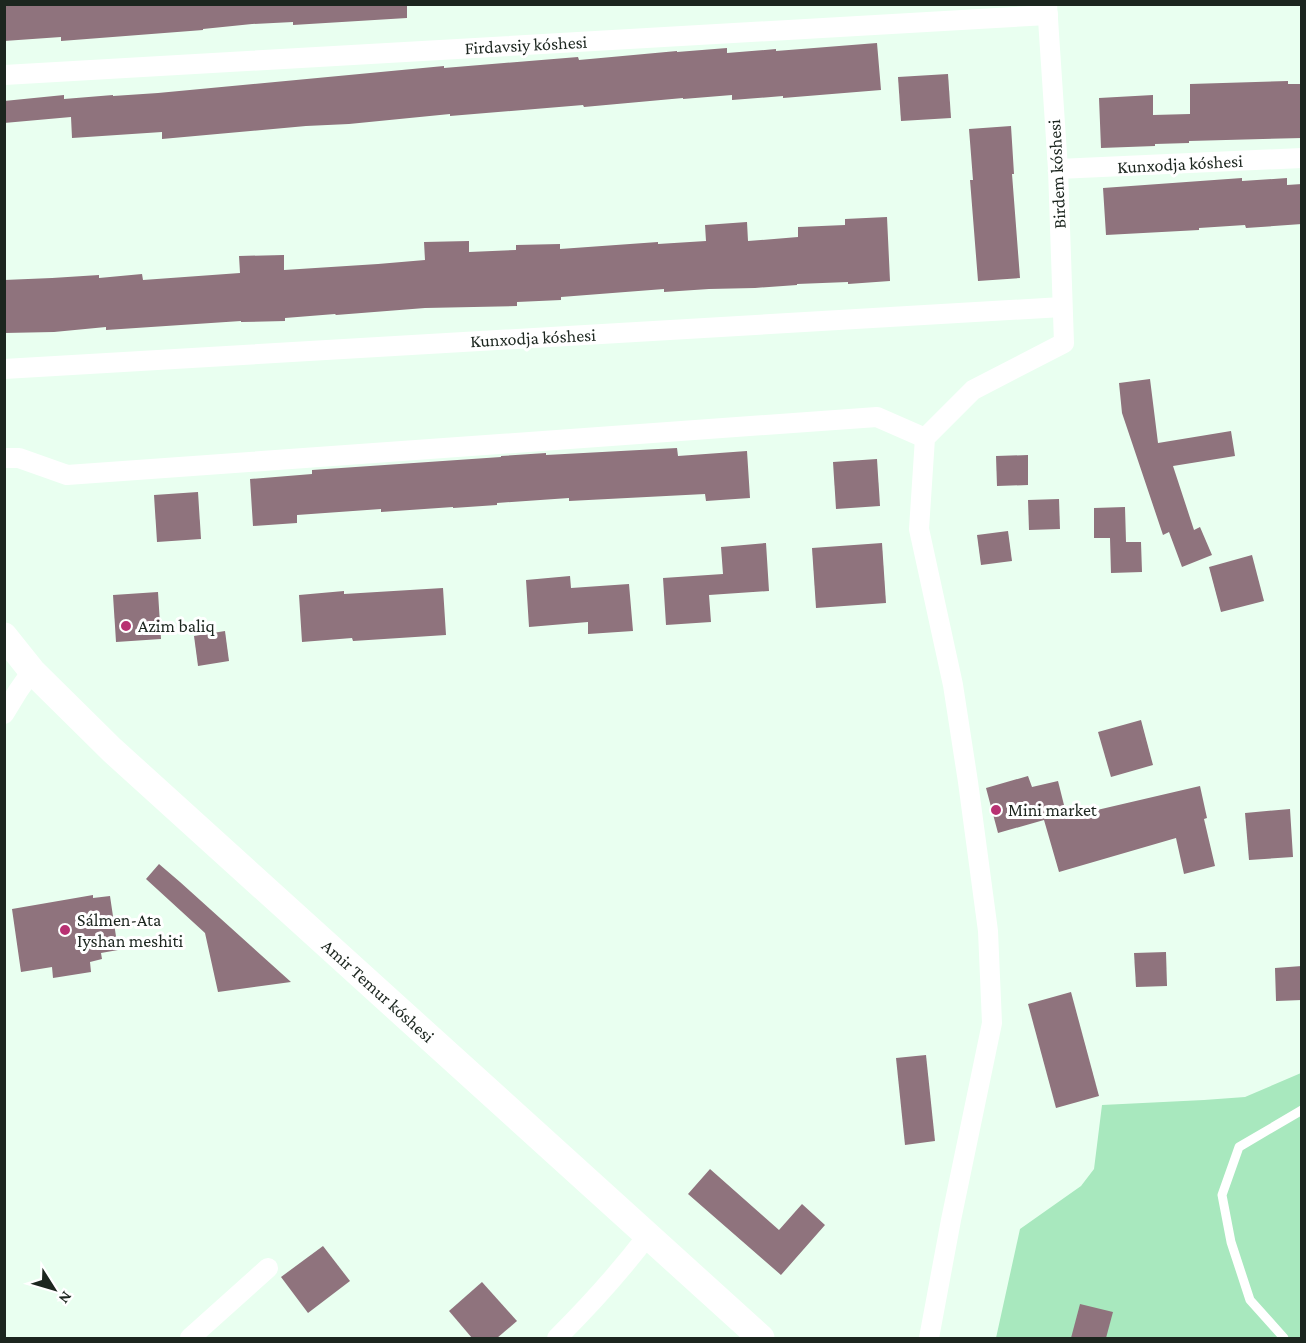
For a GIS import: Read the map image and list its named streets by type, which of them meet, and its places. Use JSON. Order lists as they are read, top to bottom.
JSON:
{
  "streets": {
    "street": [
      "Firdavsiy kóshesi",
      "Kunxodja kóshesi",
      "Birdem kóshesi",
      "Amir Temur kóshesi"
    ]
  },
  "crossings": [
    ["Firdavsiy kóshesi", "Birdem kóshesi"],
    ["Kunxodja kóshesi", "Birdem kóshesi"]
  ],
  "places": ["Azim baliq", "Mini market", "Sálmen-Ata Iyshan meshiti"],
  "north": "bottom right"
}
